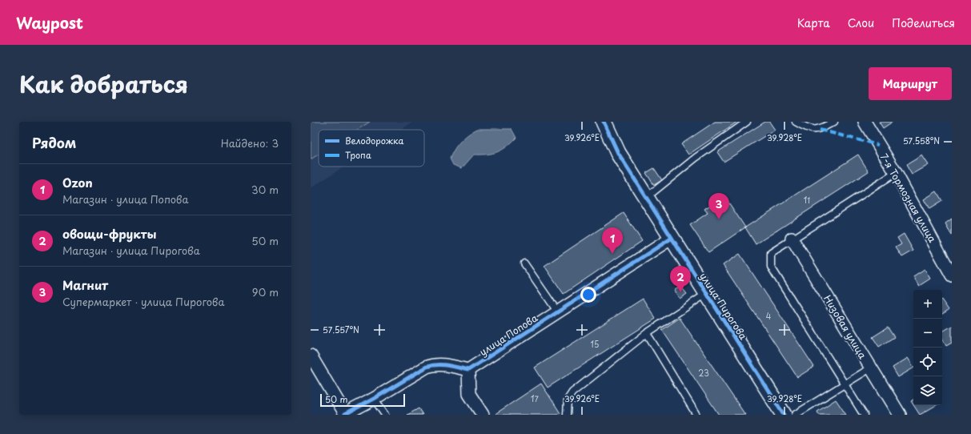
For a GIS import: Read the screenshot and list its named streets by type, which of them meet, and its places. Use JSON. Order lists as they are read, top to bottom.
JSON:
{
  "streets": {
    "street": [
      "7-я Тормозная улица",
      "улица Пирогова",
      "Низовая улица",
      "улица Попова"
    ]
  },
  "crossings": [
    ["улица Пирогова", "улица Попова"]
  ],
  "house_numbers": [
    "11",
    "4",
    "15",
    "23",
    "17"
  ],
  "legend": ["Велодорожка", "Тропа"],
  "scale_bar": "50 m",
  "page": {
    "header": "Waypost",
    "nav": ["Карта", "Слои", "Поделиться"],
    "title": "Как добраться",
    "buttons": "Маршрут",
    "heading": ["Рядом", "Найдено: 3"],
    "list": [
      {
        "mark": "1",
        "name": "Ozon",
        "note": "Магазин · улица Попова",
        "value": "30 m"
      },
      {
        "mark": "2",
        "name": "овощи-фрукты",
        "note": "Магазин · улица Пирогова",
        "value": "50 m"
      },
      {
        "mark": "3",
        "name": "Магнит",
        "note": "Супермаркет · улица Пирогова",
        "value": "90 m"
      }
    ],
    "pins": ["3", "1", "2"],
    "map_buttons": ["+", "−"],
    "scale": "50 m"
  },
  "coordinates": [
    "39.926°E",
    "39.928°E",
    "57.558°N",
    "57.557°N"
  ]
}
